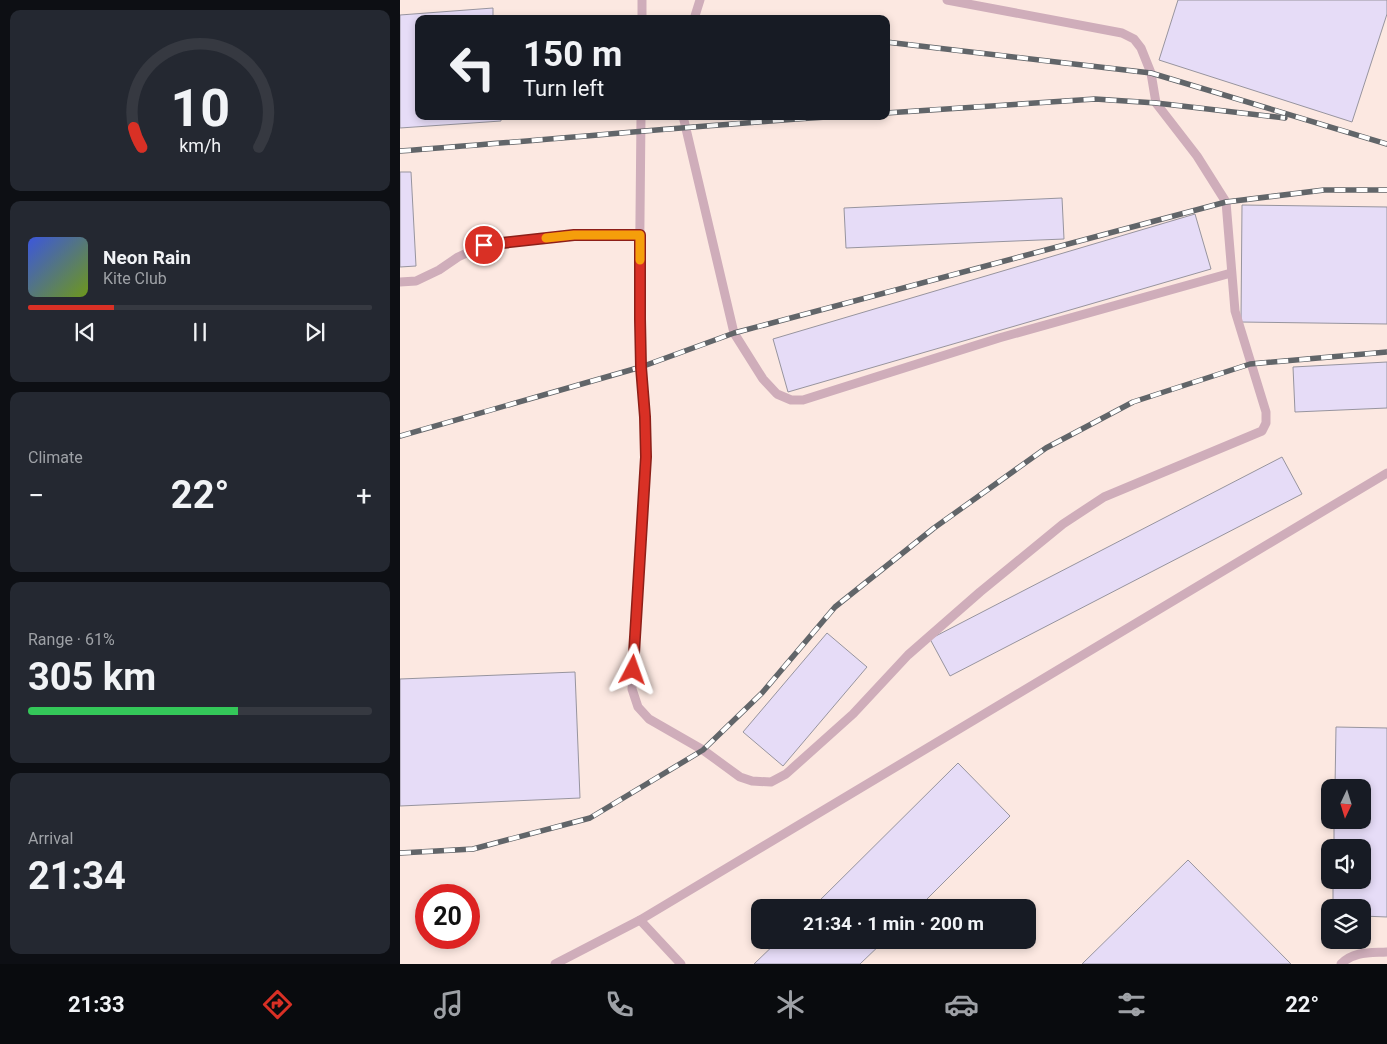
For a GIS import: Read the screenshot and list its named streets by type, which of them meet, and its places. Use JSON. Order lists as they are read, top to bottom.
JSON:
{
  "north": "bottom",
  "page": {
    "turn": ["150 m", "Turn left"],
    "song": ["Neon Rain", "Kite Club"],
    "tile": [
      "Climate",
      ["Range · 61%", "305 km"],
      ["Arrival", "21:34"]
    ],
    "heat": ["−", "22°", "+"],
    "limit": "20",
    "trip": "21:34 · 1 min · 200 m",
    "tabs": ["21:33", "22°"],
    "gauge": ["10", "km/h"]
  }
}
